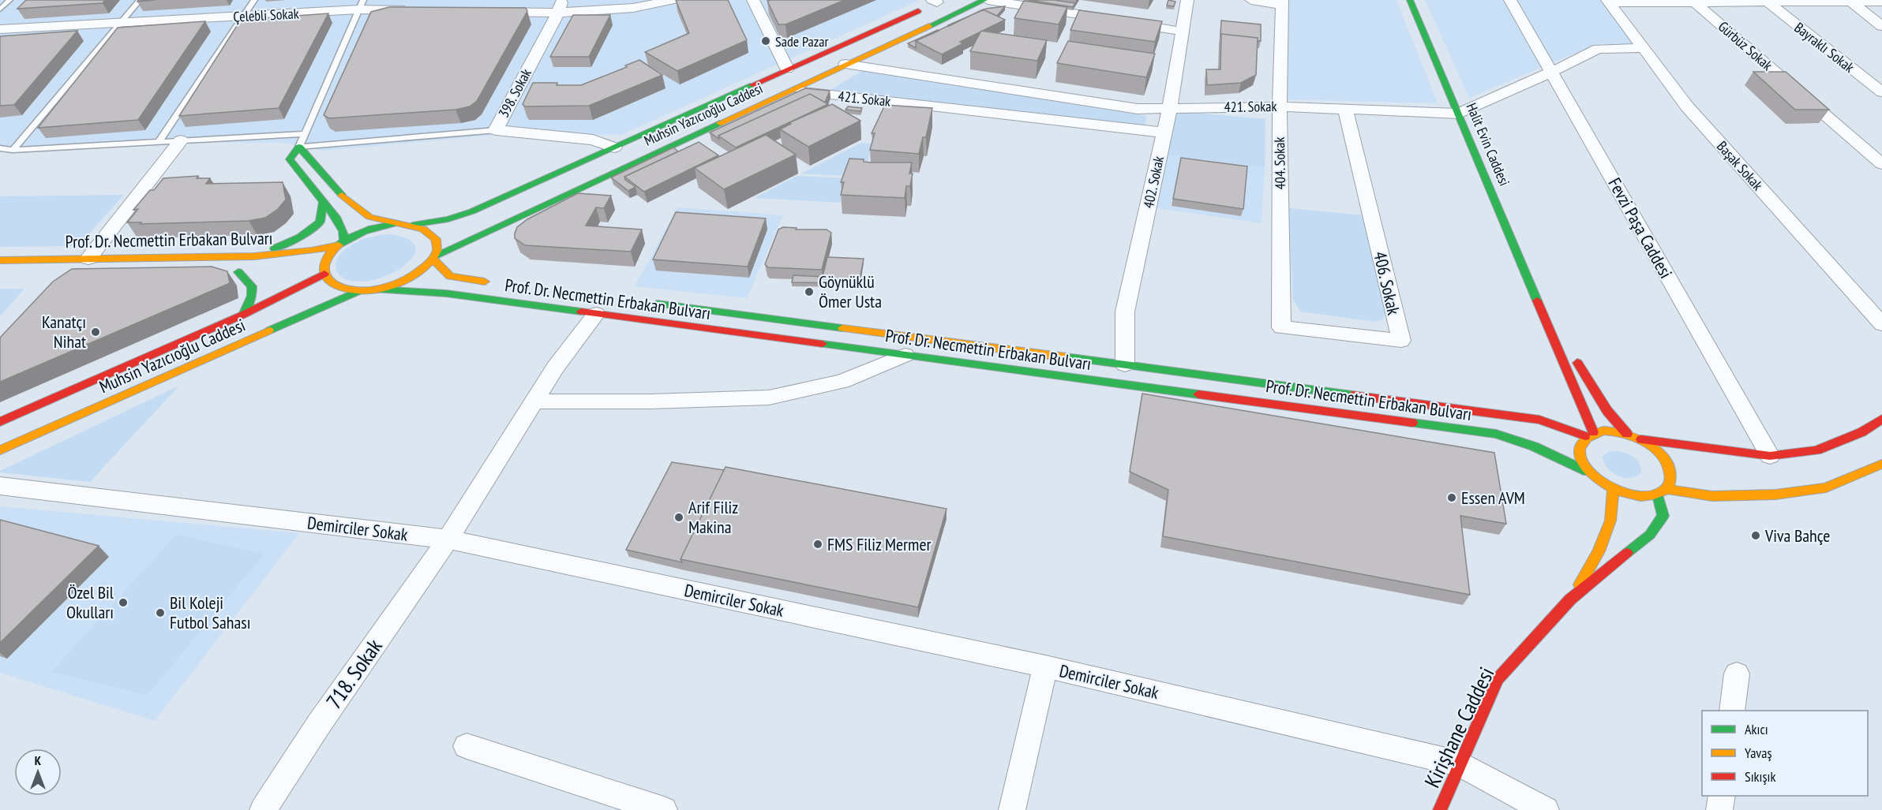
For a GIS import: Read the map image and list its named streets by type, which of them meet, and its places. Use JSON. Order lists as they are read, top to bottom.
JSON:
{
  "streets": {
    "main road": [
      "Muhsin Yazıcıoğlu Caddesi",
      "Halit Evin Caddesi",
      "Prof. Dr. Necmettin Erbakan Bulvarı",
      "Kirişhane Caddesi"
    ],
    "street": [
      "Çelebli Sokak",
      "Gürbüz Sokak",
      "Bayraklı Sokak",
      "398. Sokak",
      "421. Sokak",
      "404. Sokak",
      "Başak Sokak",
      "402. Sokak",
      "Fevzi Paşa Caddesi",
      "406. Sokak",
      "Demirciler Sokak",
      "718. Sokak"
    ]
  },
  "crossings": [
    ["398. Sokak", "Muhsin Yazıcıoğlu Caddesi"],
    ["421. Sokak", "Muhsin Yazıcıoğlu Caddesi"],
    ["421. Sokak", "Halit Evin Caddesi"],
    ["421. Sokak", "404. Sokak"],
    ["421. Sokak", "Başak Sokak"],
    ["421. Sokak", "402. Sokak"],
    ["421. Sokak", "Fevzi Paşa Caddesi"],
    ["421. Sokak", "406. Sokak"],
    ["Muhsin Yazıcıoğlu Caddesi", "Prof. Dr. Necmettin Erbakan Bulvarı"],
    ["Halit Evin Caddesi", "Prof. Dr. Necmettin Erbakan Bulvarı"],
    ["Halit Evin Caddesi", "Kirişhane Caddesi"],
    ["404. Sokak", "406. Sokak"],
    ["402. Sokak", "Prof. Dr. Necmettin Erbakan Bulvarı"],
    ["Prof. Dr. Necmettin Erbakan Bulvarı", "718. Sokak"],
    ["Prof. Dr. Necmettin Erbakan Bulvarı", "Kirişhane Caddesi"],
    ["Demirciler Sokak", "718. Sokak"],
    ["Demirciler Sokak", "Kirişhane Caddesi"]
  ],
  "places": [
    "Sade Pazar",
    "Göynüklü Ömer Usta",
    "Kanatçı Nihat",
    "Essen AVM",
    "Arif Filiz Makina",
    "Viva Bahçe",
    "FMS Filiz Mermer",
    "Özel Bil Okulları",
    "Bil Koleji Futbol Sahası"
  ],
  "legend": ["Akıcı", "Yavaş", "Sıkışık"],
  "north": "top"
}
